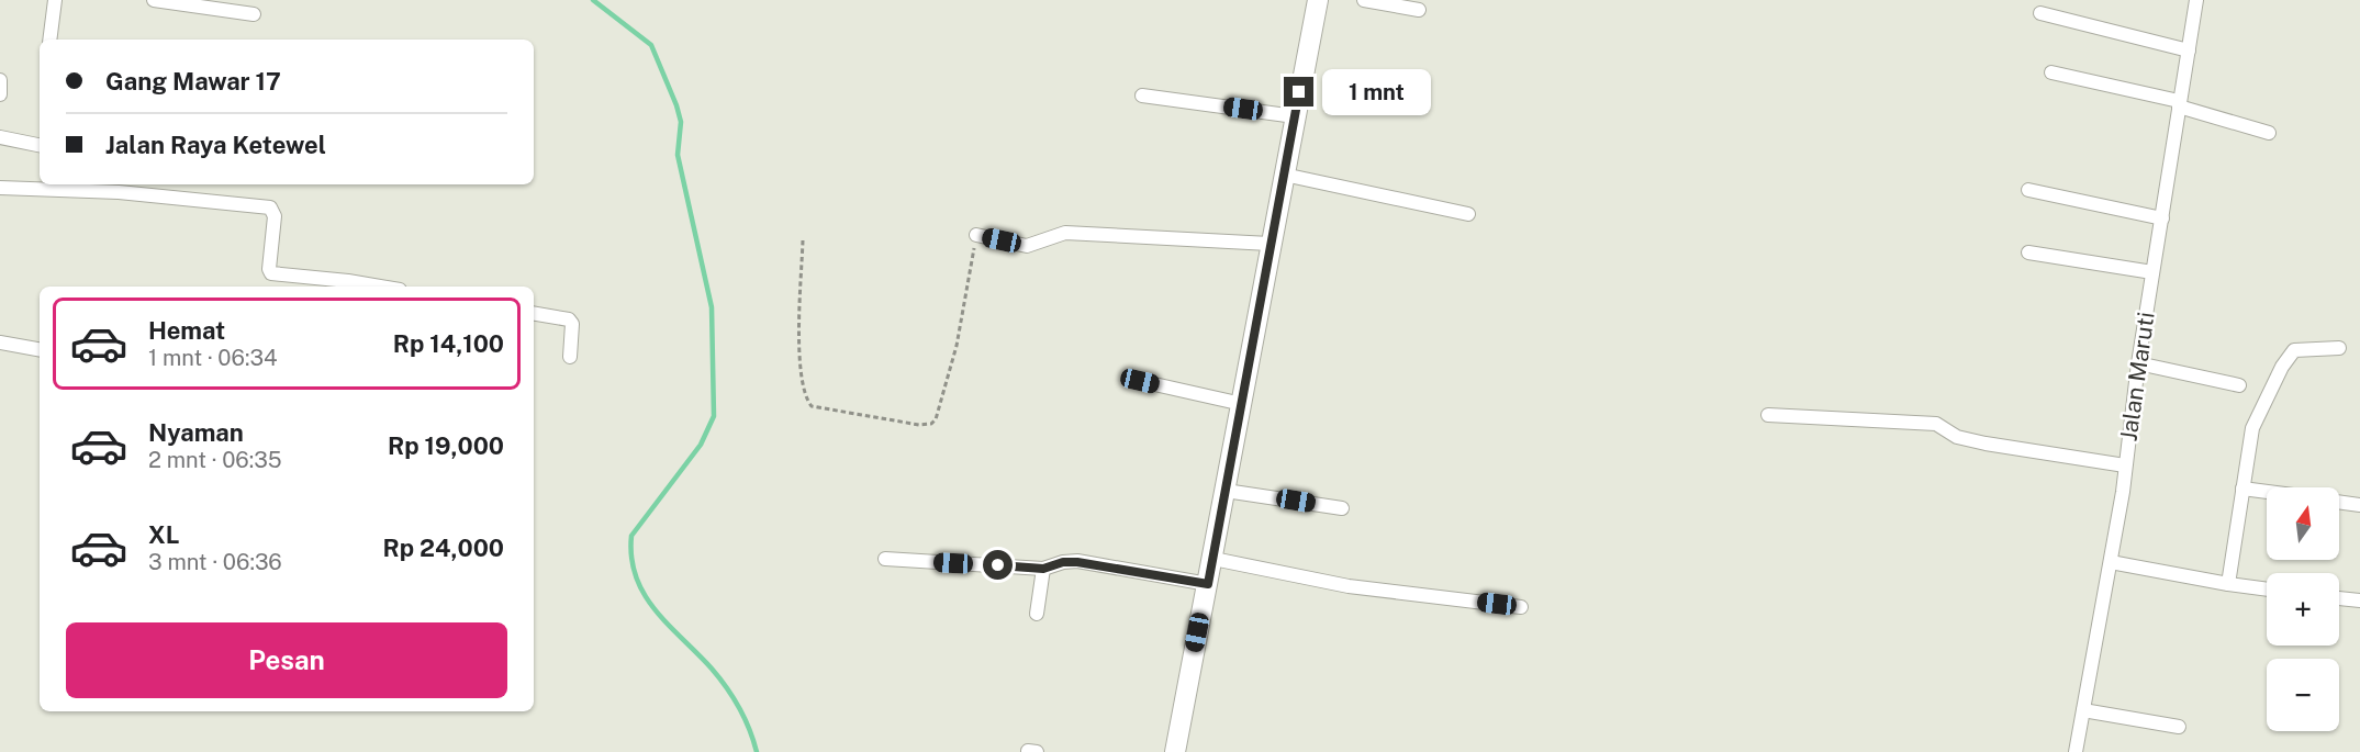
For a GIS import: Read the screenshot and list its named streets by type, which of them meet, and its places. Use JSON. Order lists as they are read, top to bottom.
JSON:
{
  "streets": {
    "street": ["Jalan Maruti"]
  },
  "north": "top",
  "page": {
    "banner": ["Gang Mawar 17", "Jalan Raya Ketewel"],
    "bubble": "1 mnt",
    "list": [
      {
        "name": "Hemat",
        "note": "1 mnt · 06:34",
        "value": "Rp 14,100"
      },
      {
        "name": "Nyaman",
        "note": "2 mnt · 06:35",
        "value": "Rp 19,000"
      },
      {
        "name": "XL",
        "note": "3 mnt · 06:36",
        "value": "Rp 24,000"
      }
    ],
    "map_buttons": ["+", "−"],
    "buttons": "Pesan"
  }
}
